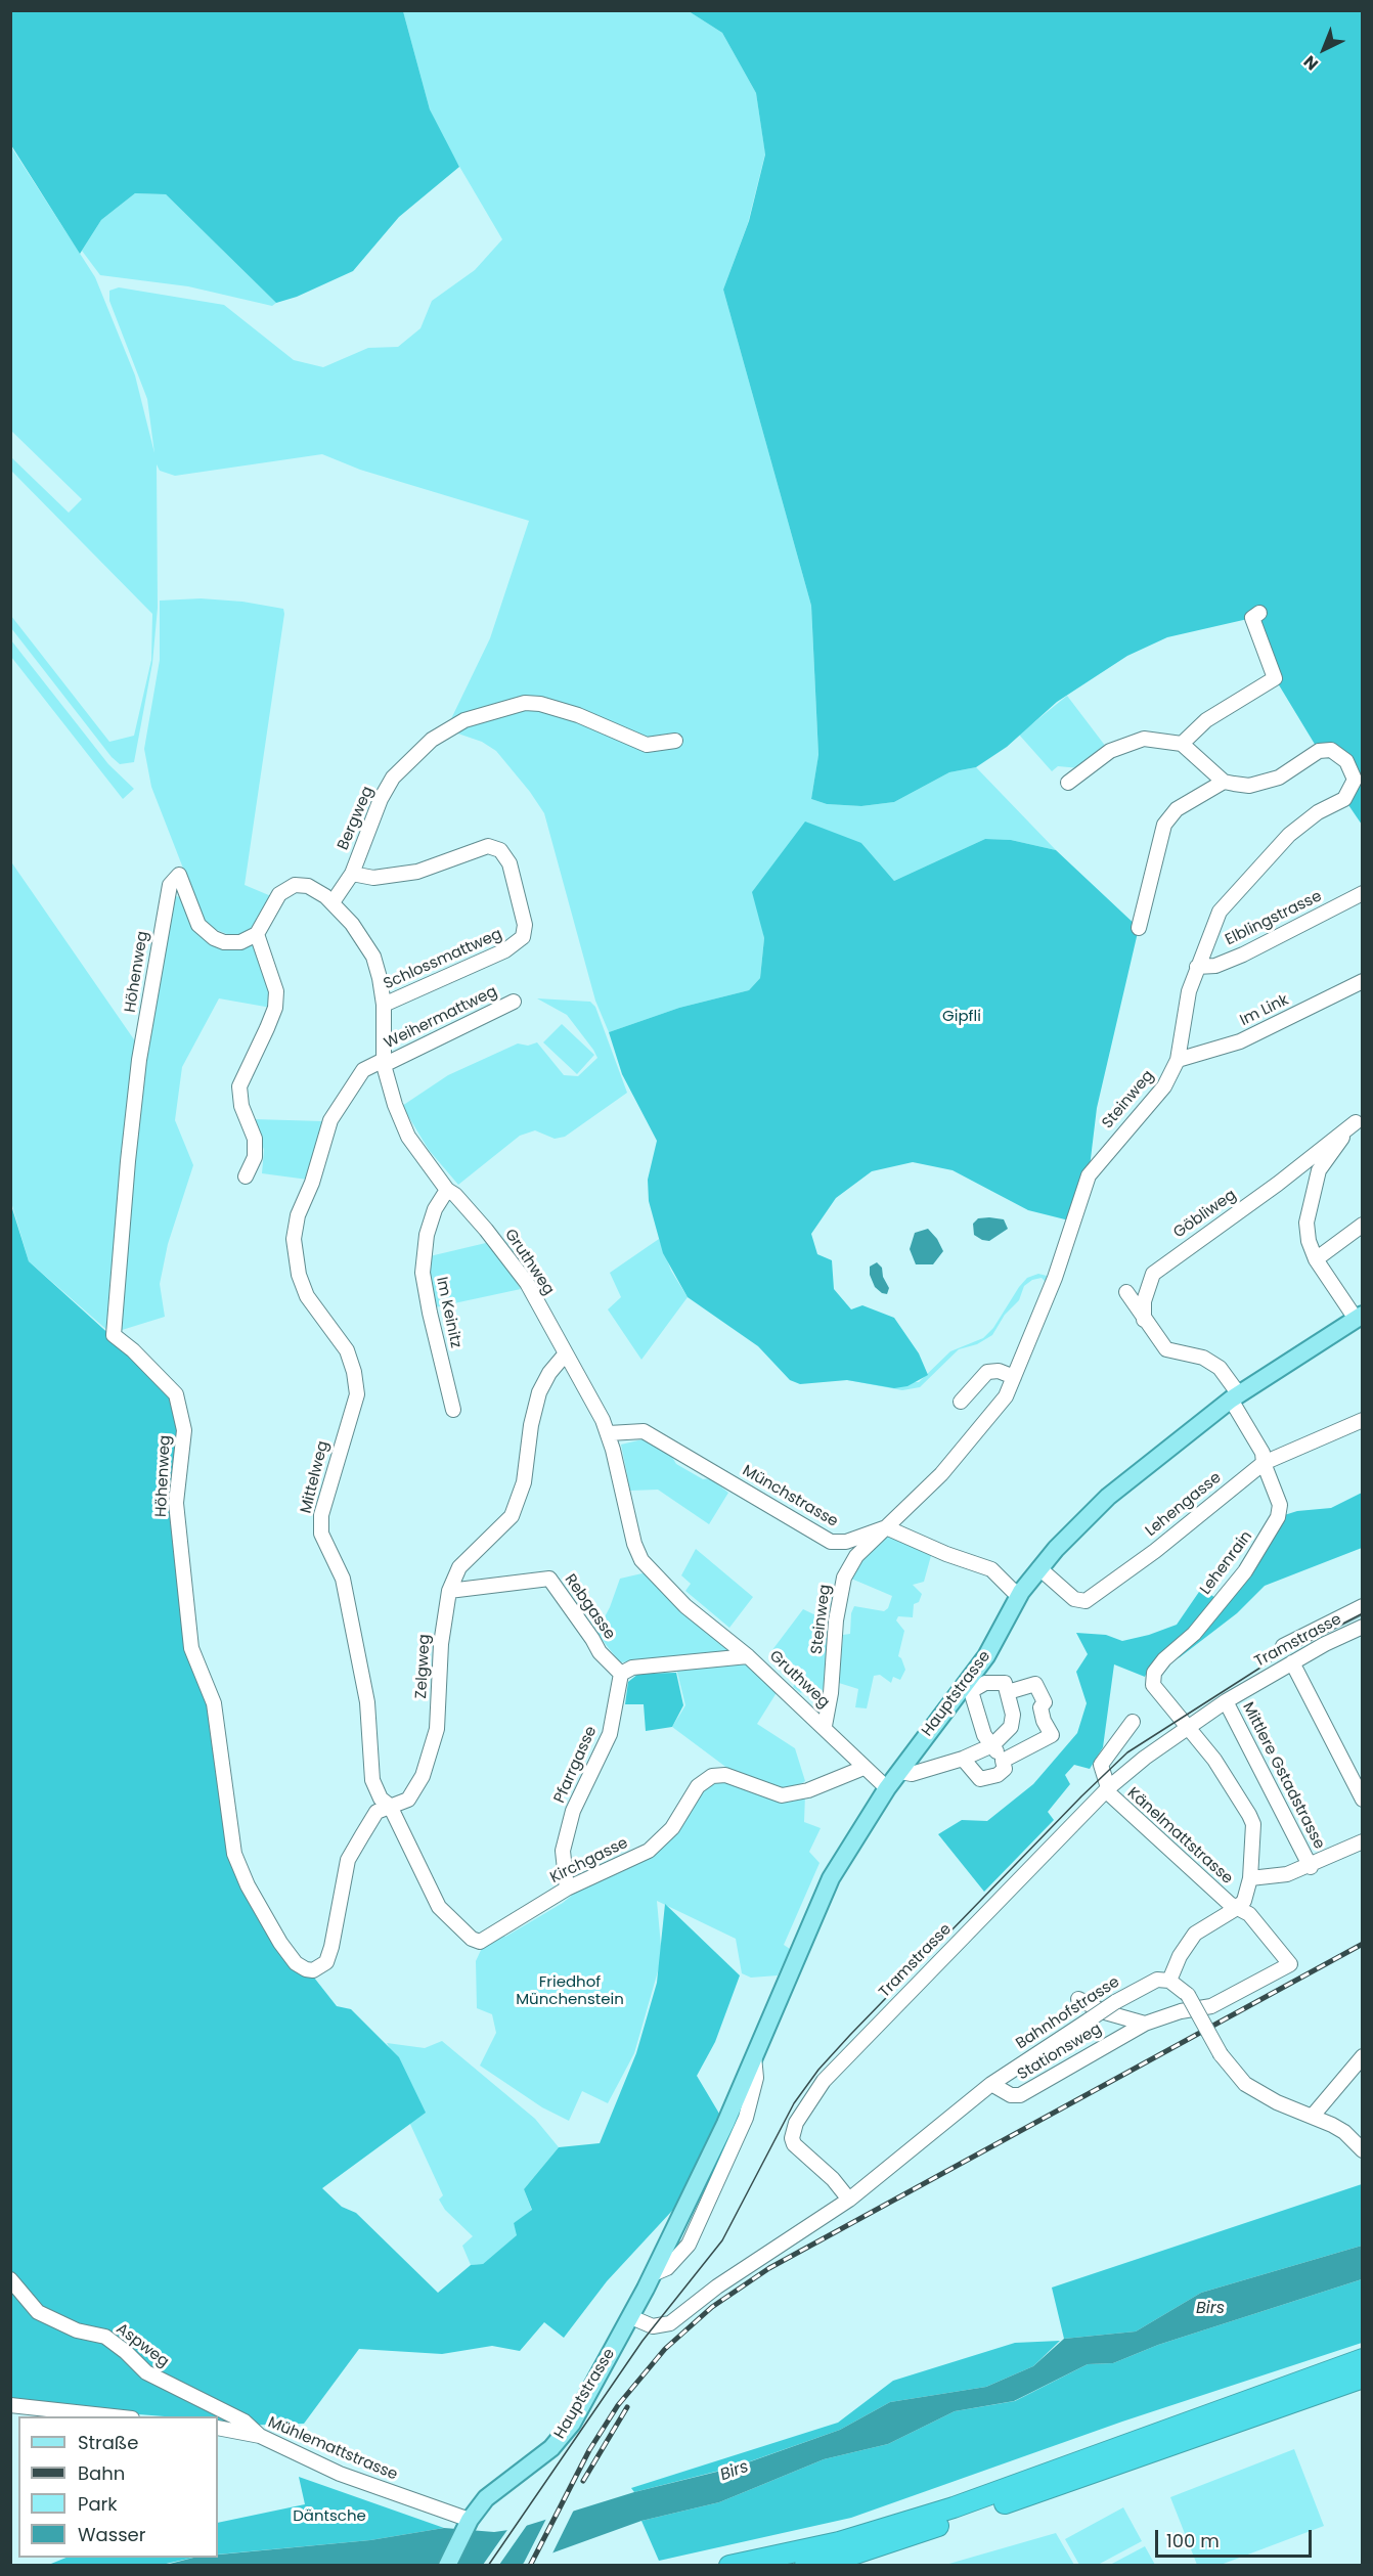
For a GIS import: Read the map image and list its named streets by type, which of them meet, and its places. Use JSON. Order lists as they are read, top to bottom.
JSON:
{
  "streets": {
    "main road": ["Hauptstrasse"],
    "street": [
      "Bergweg",
      "Elblingstrasse",
      "Schlossmattweg",
      "Höhenweg",
      "Im Link",
      "Weihermattweg",
      "Steinweg",
      "Göbliweg",
      "Gruthweg",
      "Im Keinitz",
      "Mittelweg",
      "Münchstrasse",
      "Lehengasse",
      "Lehenrain",
      "Rebgasse",
      "Tramstrasse",
      "Zelgweg",
      "Pfarrgasse",
      "Mittlere Gstadstrasse",
      "Känelmattstrasse",
      "Kirchgasse",
      "Bahnhofstrasse",
      "Stationsweg",
      "Aspweg",
      "Mühlemattstrasse"
    ]
  },
  "crossings": [
    ["Bergweg", "Schlossmattweg"],
    ["Bergweg", "Gruthweg"],
    ["Elblingstrasse", "Steinweg"],
    ["Schlossmattweg", "Gruthweg"],
    ["Höhenweg", "Gruthweg"],
    ["Höhenweg", "Zelgweg"],
    ["Im Link", "Steinweg"],
    ["Weihermattweg", "Gruthweg"],
    ["Weihermattweg", "Mittelweg"],
    ["Steinweg", "Gruthweg"],
    ["Steinweg", "Münchstrasse"],
    ["Göbliweg", "Lehenrain"],
    ["Gruthweg", "Im Keinitz"],
    ["Gruthweg", "Mittelweg"],
    ["Gruthweg", "Münchstrasse"],
    ["Gruthweg", "Zelgweg"],
    ["Gruthweg", "Hauptstrasse"],
    ["Gruthweg", "Kirchgasse"],
    ["Mittelweg", "Zelgweg"],
    ["Mittelweg", "Kirchgasse"],
    ["Lehengasse", "Lehenrain"],
    ["Lehengasse", "Hauptstrasse"],
    ["Lehenrain", "Tramstrasse"],
    ["Lehenrain", "Hauptstrasse"],
    ["Lehenrain", "Känelmattstrasse"],
    ["Lehenrain", "Stationsweg"],
    ["Rebgasse", "Zelgweg"],
    ["Rebgasse", "Pfarrgasse"],
    ["Tramstrasse", "Mittlere Gstadstrasse"],
    ["Tramstrasse", "Känelmattstrasse"],
    ["Tramstrasse", "Bahnhofstrasse"],
    ["Hauptstrasse", "Mühlemattstrasse"],
    ["Pfarrgasse", "Kirchgasse"],
    ["Känelmattstrasse", "Stationsweg"],
    ["Bahnhofstrasse", "Stationsweg"],
    ["Aspweg", "Mühlemattstrasse"]
  ],
  "water": ["Birs"],
  "parks": ["Gipfli", "Friedhof Münchenstein", "Däntsche"],
  "legend": [
    "Straße",
    "Bahn",
    "Park",
    "Wasser"
  ],
  "scale_bar": "100 m",
  "north": "bottom left"
}
